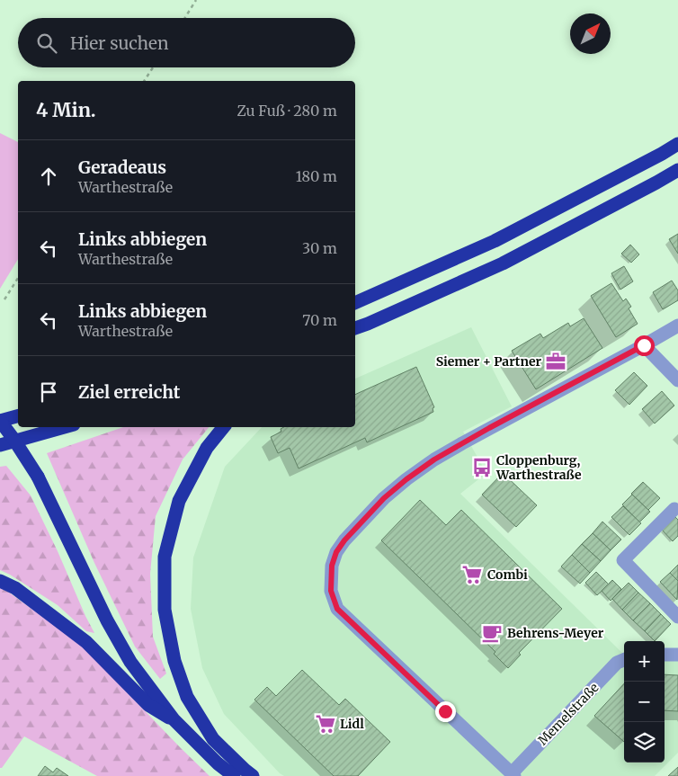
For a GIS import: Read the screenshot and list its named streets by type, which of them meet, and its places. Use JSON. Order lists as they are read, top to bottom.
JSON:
{
  "streets": {
    "street": ["Memelstraße"]
  },
  "places": {
    "office": ["Siemer + Partner"],
    "bus stop": ["Cloppenburg, Warthestraße"],
    "supermarket": ["Combi", "Lidl"],
    "cafe": ["Behrens-Meyer"]
  },
  "north": "top right",
  "page": {
    "search": "Hier suchen",
    "heading": ["4 Min.", "Zu Fuß · 280 m"],
    "list": [
      ["Geradeaus", "Warthestraße", "180 m"],
      ["Links abbiegen", "Warthestraße", "30 m"],
      ["Links abbiegen", "Warthestraße", "70 m"],
      "Ziel erreicht"
    ],
    "map_buttons": ["+", "−"]
  }
}
